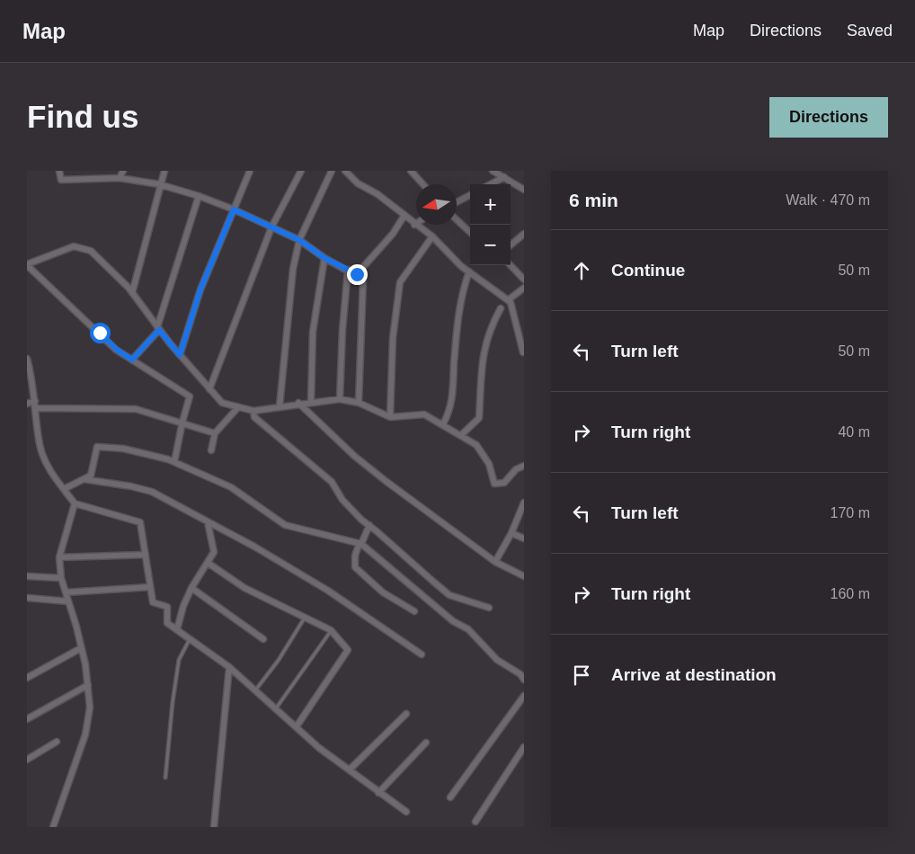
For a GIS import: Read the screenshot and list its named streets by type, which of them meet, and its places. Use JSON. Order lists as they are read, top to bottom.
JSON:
{
  "north": "left",
  "page": {
    "header": "Map",
    "nav": ["Map", "Directions", "Saved"],
    "buttons": "Directions",
    "title": "Find us",
    "heading": ["6 min", "Walk · 470 m"],
    "map_buttons": ["+", "−"],
    "list": [
      ["Continue", "50 m"],
      ["Turn left", "50 m"],
      ["Turn right", "40 m"],
      ["Turn left", "170 m"],
      ["Turn right", "160 m"],
      "Arrive at destination"
    ]
  }
}
